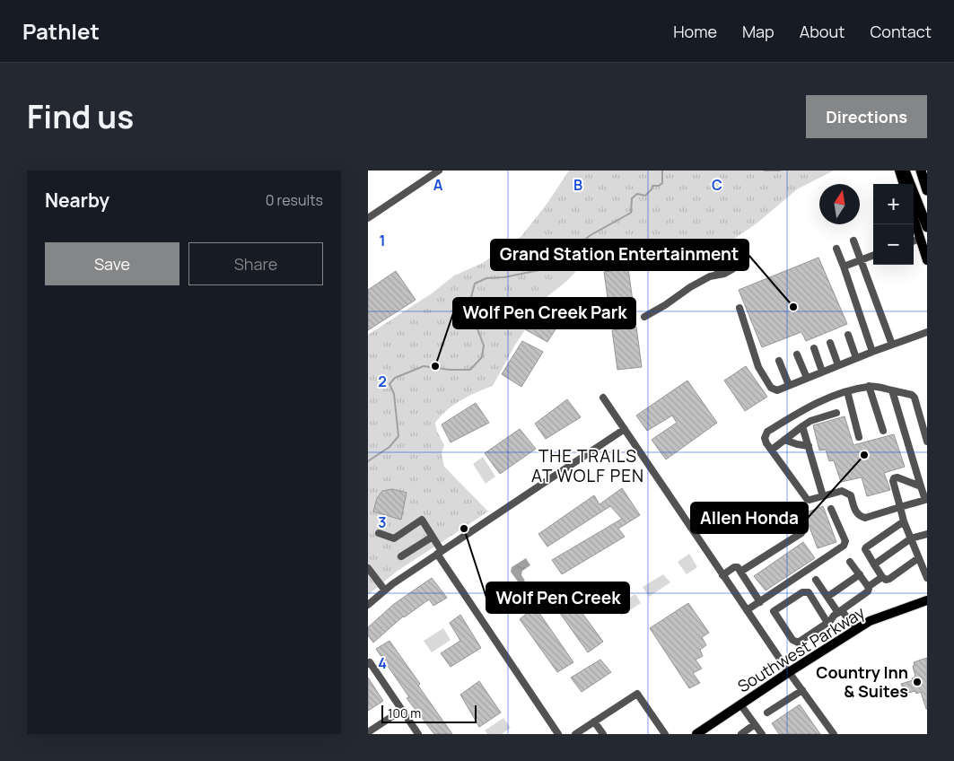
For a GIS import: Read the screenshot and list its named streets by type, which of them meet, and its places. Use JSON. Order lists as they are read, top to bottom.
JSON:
{
  "streets": {
    "main road": ["Southwest Parkway"]
  },
  "districts": ["THE TRAILS AT WOLF PEN"],
  "places": [
    "Grand Station Entertainment",
    "Wolf Pen Creek Park",
    "Allen Honda",
    "Wolf Pen Creek",
    "Country Inn & Suites"
  ],
  "scale_bar": "100 m",
  "north": "top",
  "page": {
    "header": "Pathlet",
    "nav": [
      "Home",
      "Map",
      "About",
      "Contact"
    ],
    "title": "Find us",
    "buttons": [
      "Directions",
      ["Save", "Share"]
    ],
    "heading": ["Nearby", "0 results"],
    "map_buttons": ["+", "−"],
    "scale": "100 m"
  },
  "grid": {
    "columns": ["A", "B", "C"],
    "rows": [
      "1",
      "2",
      "3",
      "4"
    ]
  }
}
